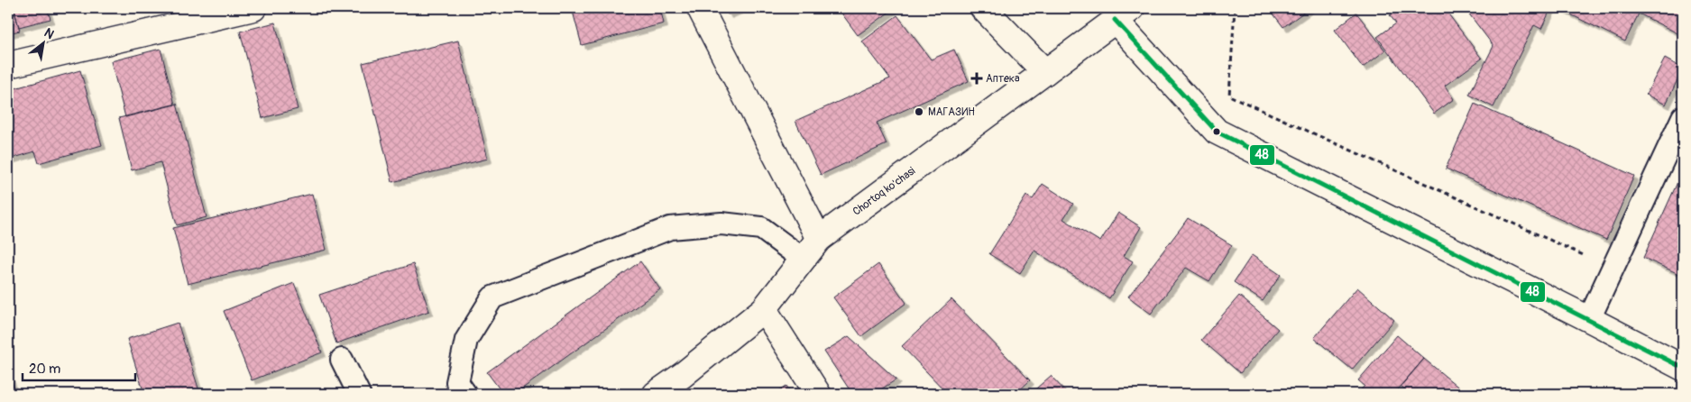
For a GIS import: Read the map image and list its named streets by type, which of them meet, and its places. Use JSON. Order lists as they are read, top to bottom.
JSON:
{
  "streets": {
    "street": ["Chortoq ko'chasi"]
  },
  "places": {
    "health": ["Аптека"],
    "other": ["МАГАЗИН"]
  },
  "lines": ["transit line 48"],
  "scale_bar": "20 m",
  "north": "top right"
}
